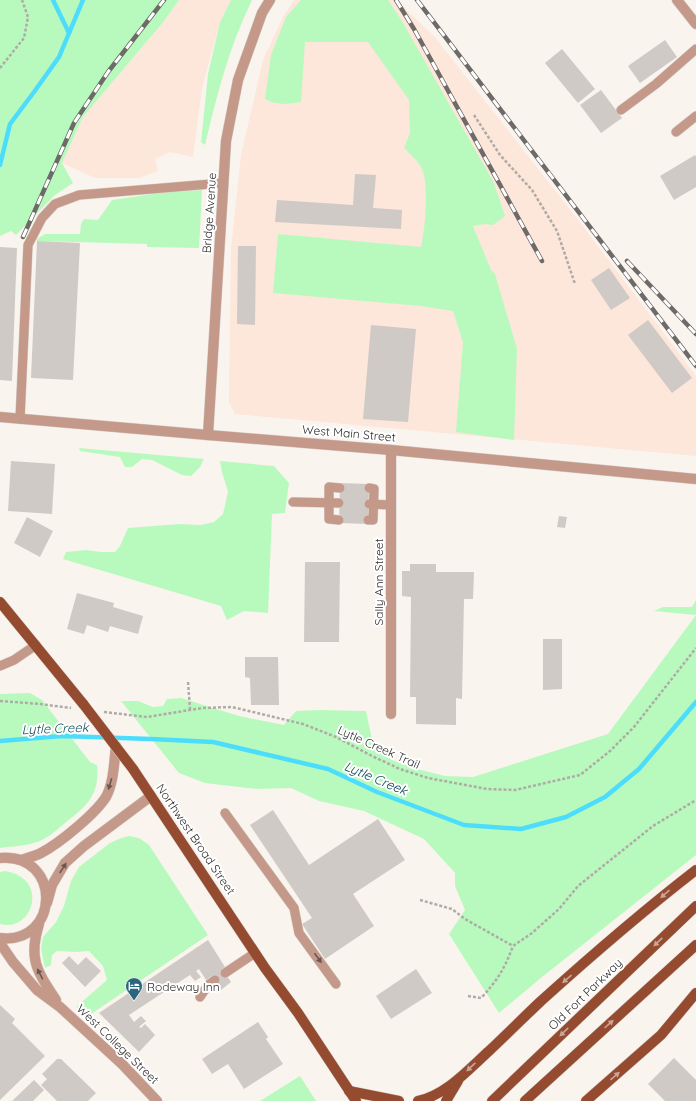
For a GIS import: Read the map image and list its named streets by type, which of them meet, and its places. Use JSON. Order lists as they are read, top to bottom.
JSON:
{
  "streets": {
    "main road": ["Northwest Broad Street", "Old Fort Parkway"],
    "street": [
      "Bridge Avenue",
      "West Main Street",
      "Sally Ann Street",
      "West College Street"
    ],
    "path": ["Lytle Creek Trail"]
  },
  "crossings": [
    ["Bridge Avenue", "West Main Street"],
    ["West Main Street", "Sally Ann Street"],
    ["Northwest Broad Street", "West College Street"]
  ],
  "one_way": ["West College Street"],
  "water": ["Lytle Creek"],
  "places": {
    "hotel": ["Rodeway Inn"]
  }
}
